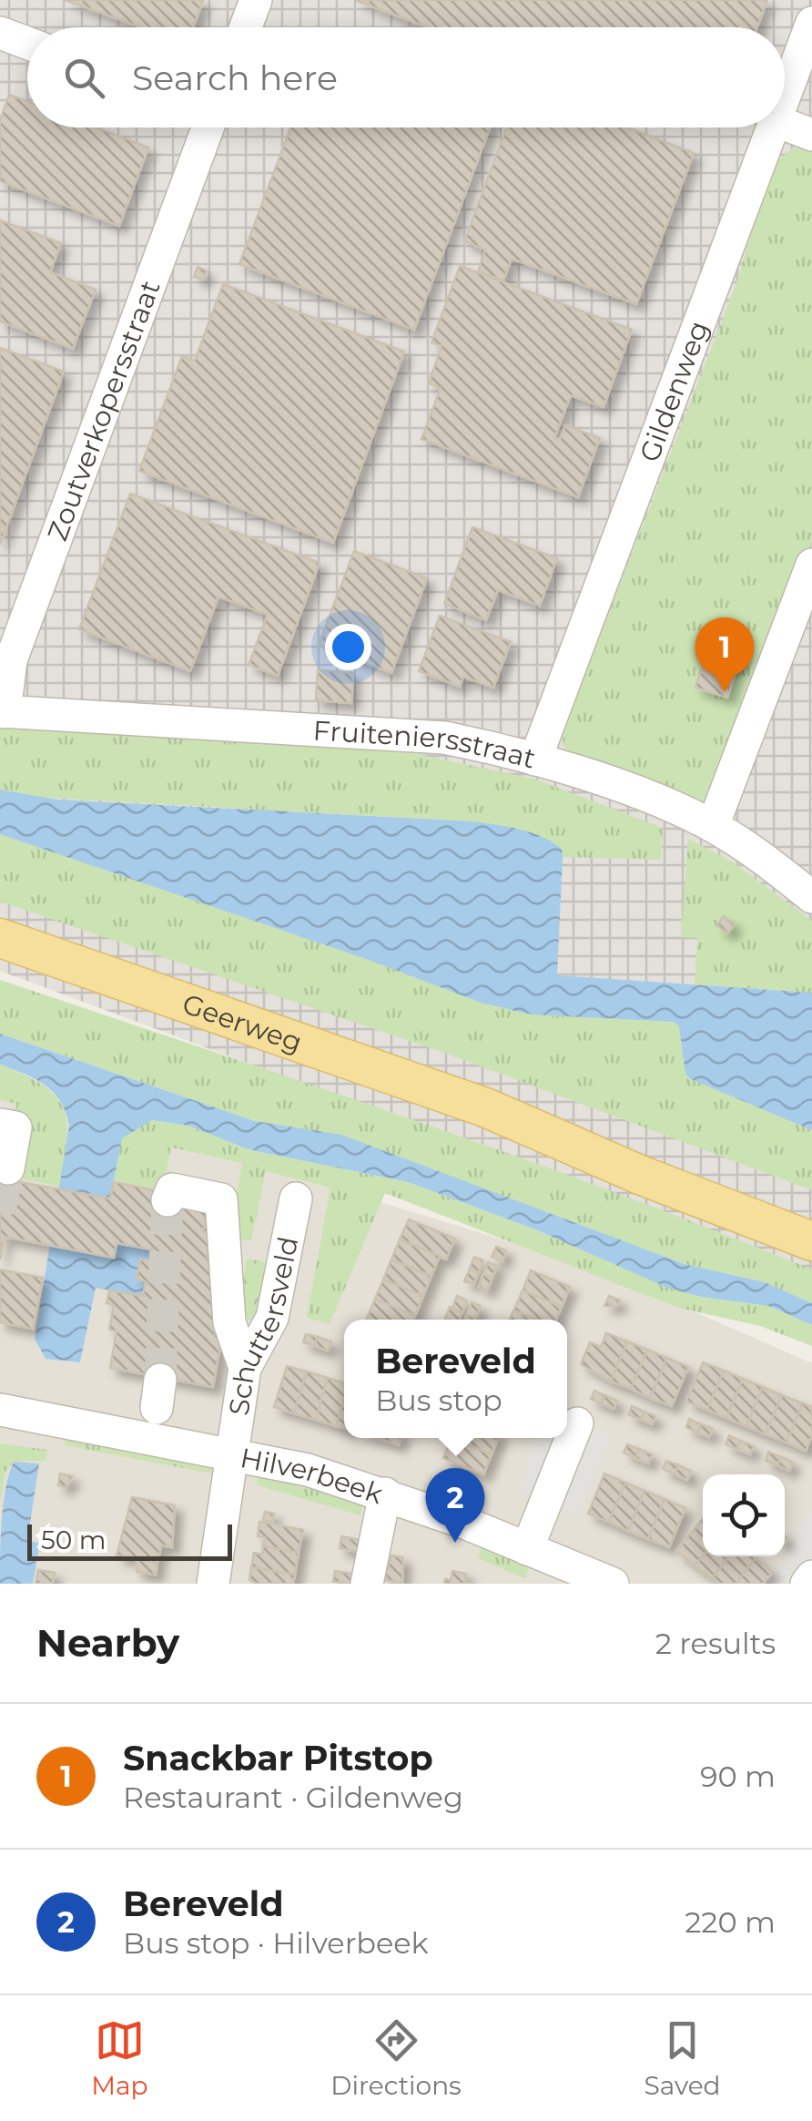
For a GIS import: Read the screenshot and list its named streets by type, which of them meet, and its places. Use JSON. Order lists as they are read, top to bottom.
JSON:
{
  "streets": {
    "main road": ["Geerweg"],
    "street": [
      "Gildenweg",
      "Zoutverkopersstraat",
      "Fruiteniersstraat",
      "Schuttersveld",
      "Hilverbeek"
    ]
  },
  "crossings": [
    ["Gildenweg", "Fruiteniersstraat"],
    ["Zoutverkopersstraat", "Fruiteniersstraat"],
    ["Schuttersveld", "Hilverbeek"]
  ],
  "scale_bar": "50 m",
  "page": {
    "search": "Search here",
    "pins": ["1", "2"],
    "popup": ["Bereveld", "Bus stop"],
    "scale": "50 m",
    "heading": ["Nearby", "2 results"],
    "list": [
      {
        "mark": "1",
        "name": "Snackbar Pitstop",
        "note": "Restaurant · Gildenweg",
        "value": "90 m"
      },
      {
        "mark": "2",
        "name": "Bereveld",
        "note": "Bus stop · Hilverbeek",
        "value": "220 m"
      }
    ],
    "nav": ["Map", "Directions", "Saved"]
  }
}
